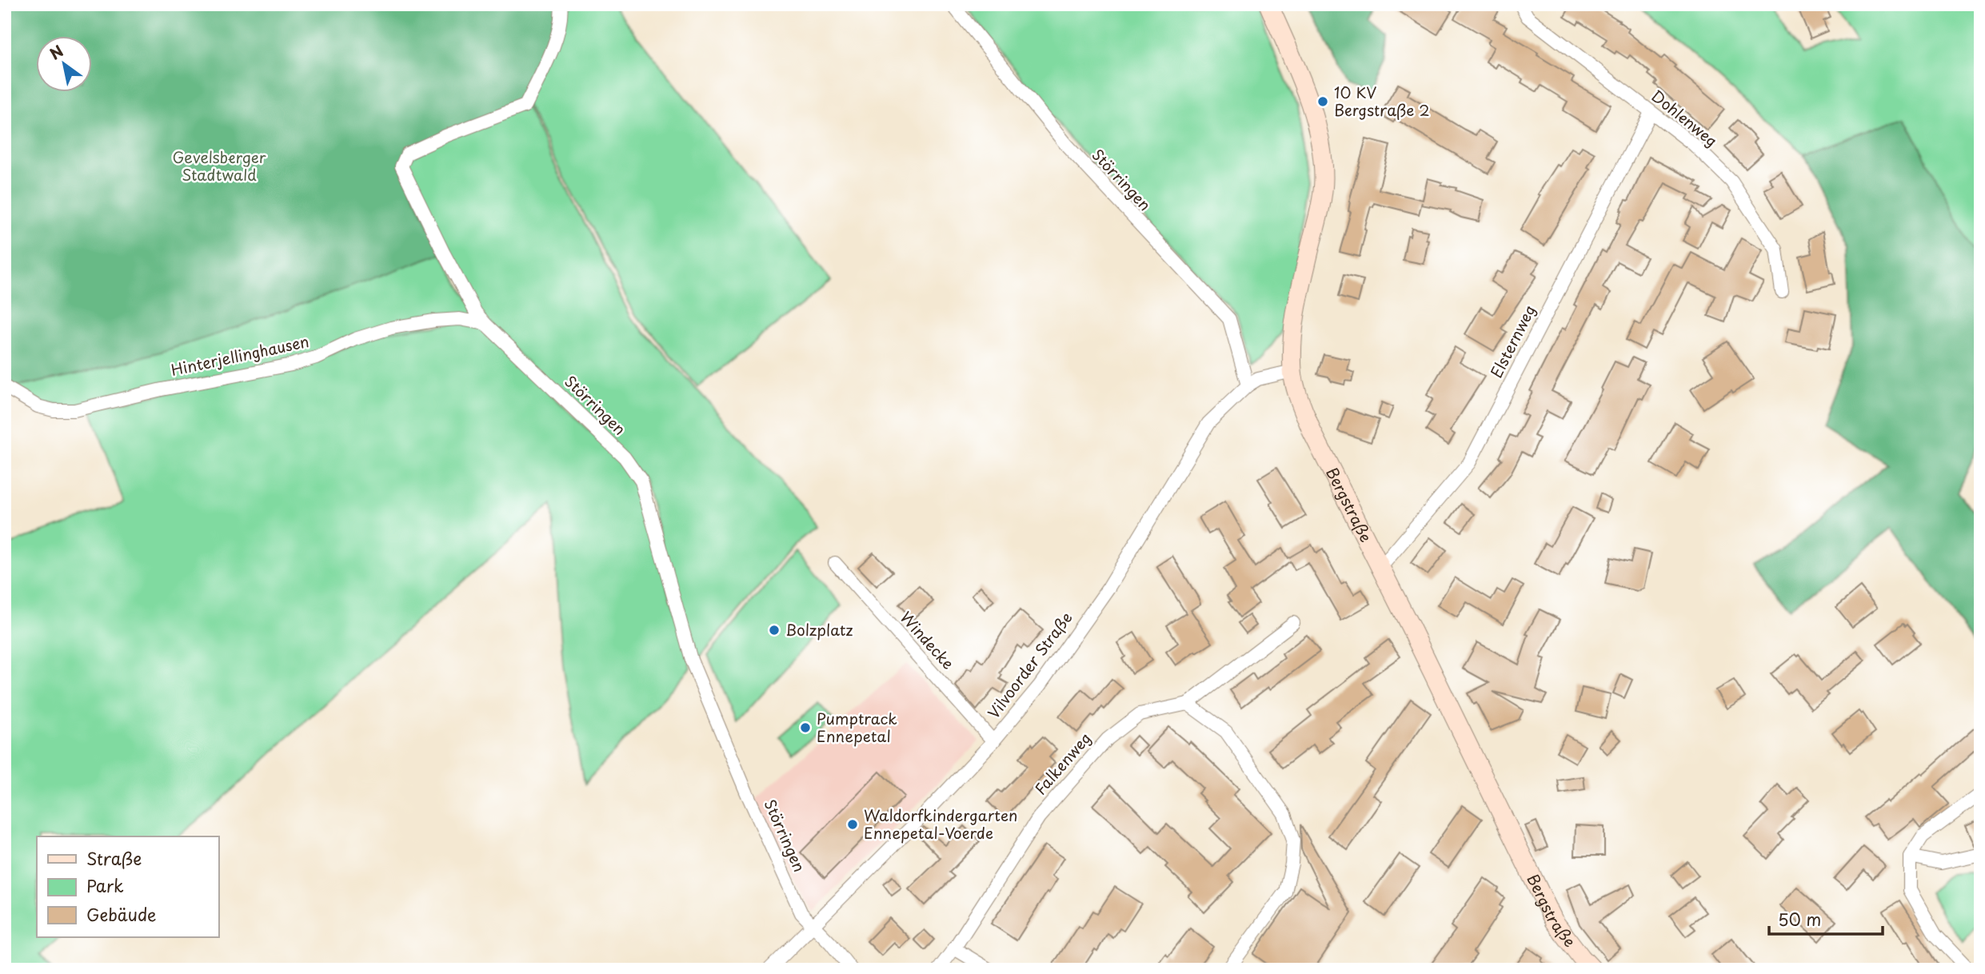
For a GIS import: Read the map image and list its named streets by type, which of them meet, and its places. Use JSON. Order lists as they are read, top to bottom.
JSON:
{
  "streets": {
    "street": [
      "Dohlenweg",
      "Störringen",
      "Elsternweg",
      "Hinterjellinghausen",
      "Bergstraße",
      "Windecke",
      "Vilvoorder Straße",
      "Falkenweg"
    ]
  },
  "crossings": [
    ["Dohlenweg", "Elsternweg"],
    ["Störringen", "Hinterjellinghausen"],
    ["Störringen", "Vilvoorder Straße"],
    ["Elsternweg", "Bergstraße"],
    ["Bergstraße", "Vilvoorder Straße"],
    ["Windecke", "Vilvoorder Straße"]
  ],
  "parks": ["Gevelsberger Stadtwald"],
  "places": [
    "10 KV Bergstraße 2",
    "Bolzplatz",
    "Pumptrack Ennepetal",
    "Waldorfkindergarten Ennepetal-Voerde"
  ],
  "legend": ["Straße", "Park", "Gebäude"],
  "scale_bar": "50 m",
  "north": "top left"
}
